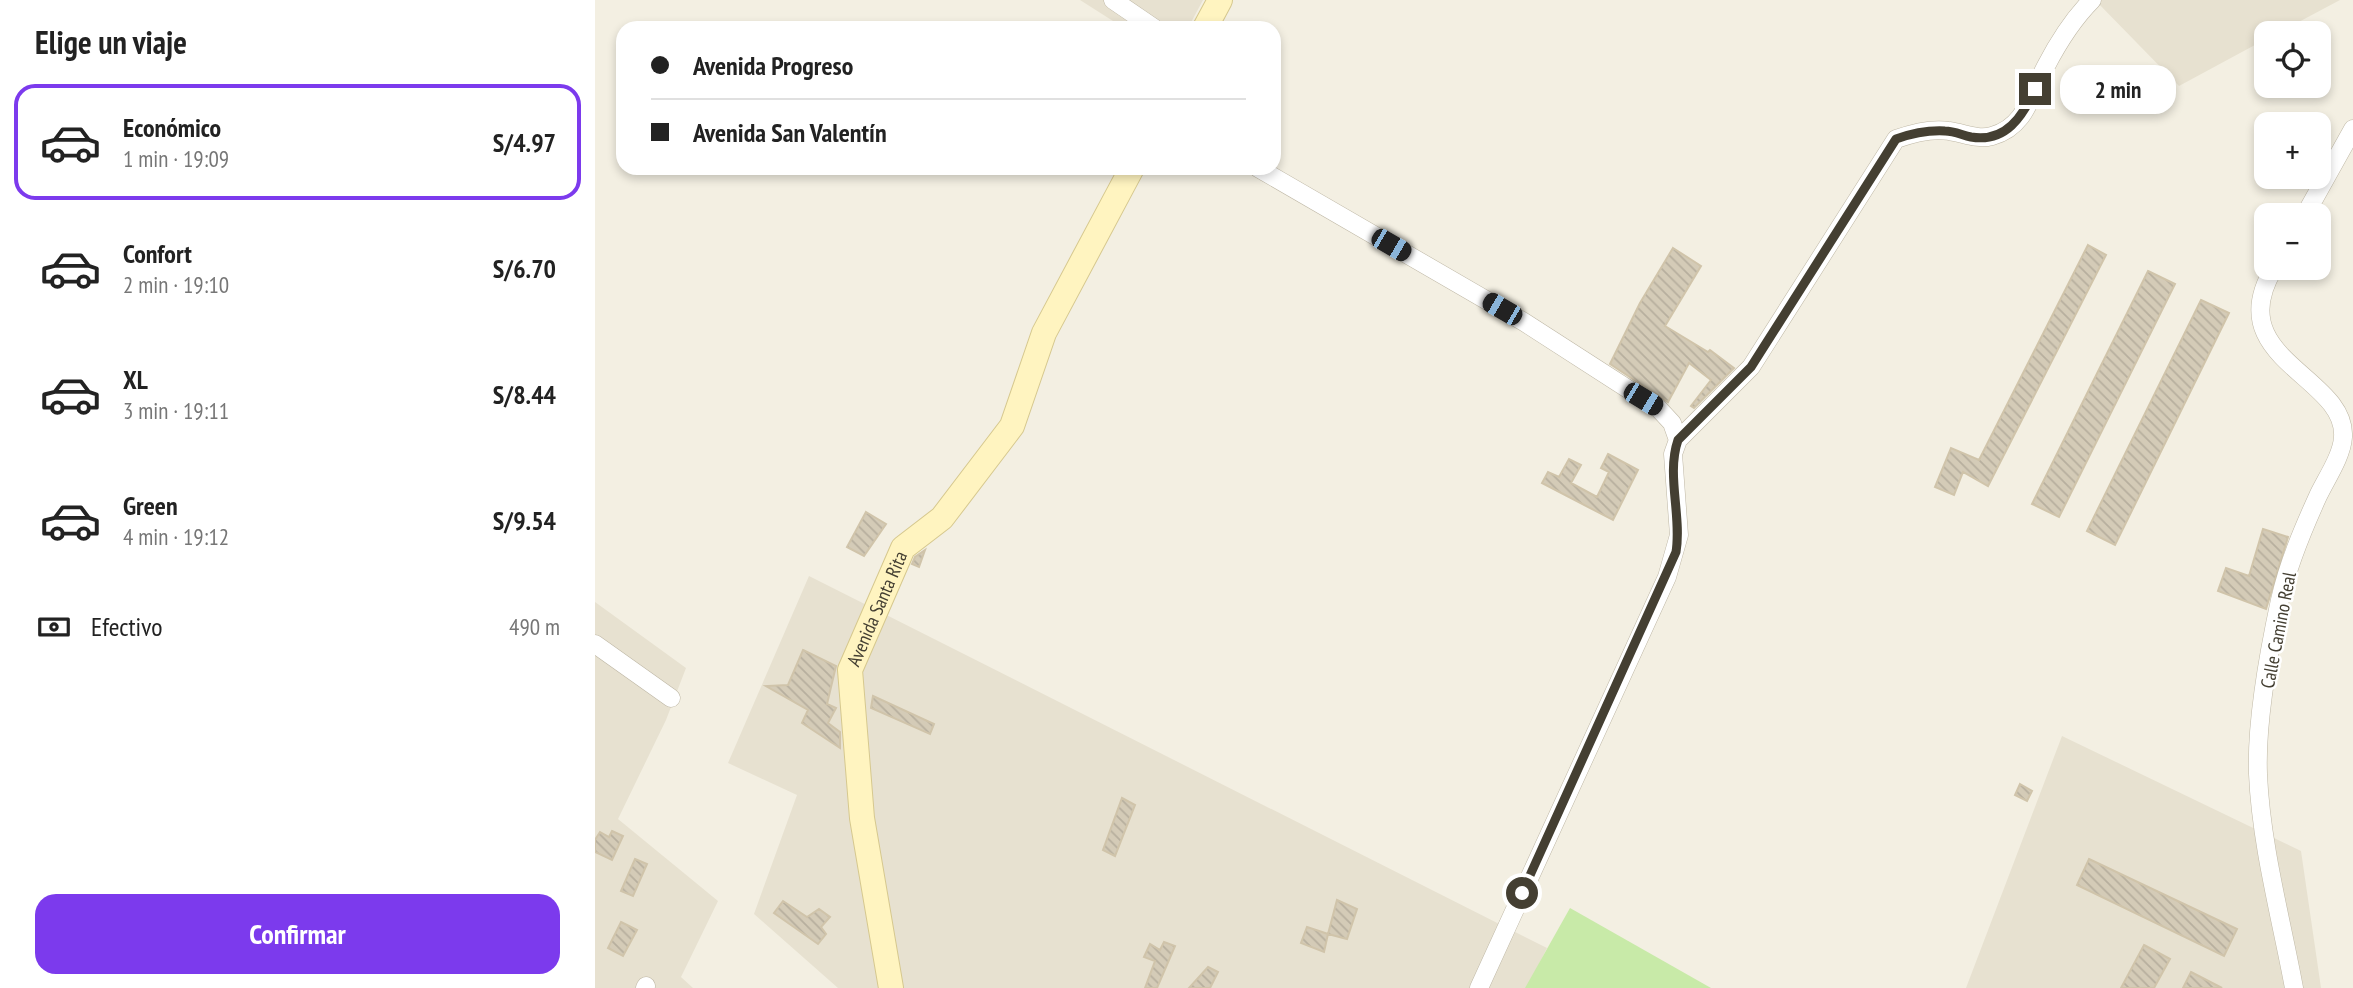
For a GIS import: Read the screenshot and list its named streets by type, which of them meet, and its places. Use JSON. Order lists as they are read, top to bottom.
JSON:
{
  "streets": {
    "street": ["Avenida Santa Rita", "Calle Camino Real"]
  },
  "page": {
    "heading": "Elige un viaje",
    "map_buttons": ["+", "−"],
    "banner": ["Avenida Progreso", "Avenida San Valentín"],
    "bubble": "2 min",
    "list": [
      {
        "name": "Económico",
        "note": "1 min · 19:09",
        "value": "S/4.97"
      },
      {
        "name": "Confort",
        "note": "2 min · 19:10",
        "value": "S/6.70"
      },
      {
        "name": "XL",
        "note": "3 min · 19:11",
        "value": "S/8.44"
      },
      {
        "name": "Green",
        "note": "4 min · 19:12",
        "value": "S/9.54"
      }
    ],
    "pay": ["Efectivo", "490 m"],
    "buttons": "Confirmar"
  }
}
